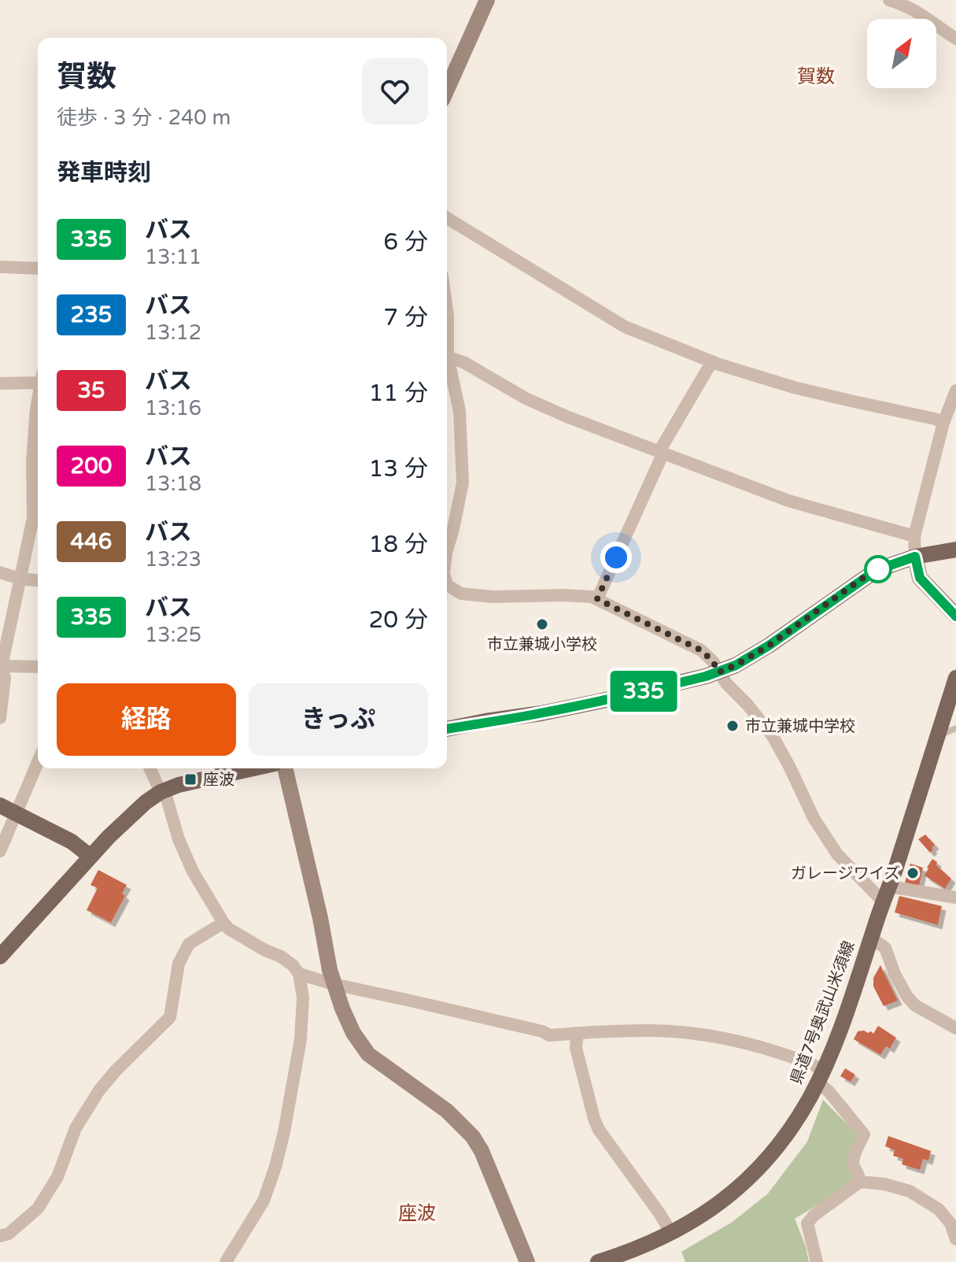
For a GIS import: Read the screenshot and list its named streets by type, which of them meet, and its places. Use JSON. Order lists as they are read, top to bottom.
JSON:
{
  "streets": {
    "main road": ["県道7号奥武山米須線"]
  },
  "districts": ["賀数", "座波"],
  "places": {
    "other": ["市立兼城小学校", "市立兼城中学校", "ガレージワイズ"],
    "transit": ["座波"]
  },
  "lines": ["bus line 335"],
  "north": "top right",
  "page": {
    "on_map": "335",
    "heading": [
      ["賀数", "徒歩 · 3 分 · 240 m"],
      "発車時刻"
    ],
    "list": [
      {
        "mark": "335",
        "name": "バス",
        "note": "13:11",
        "value": "6 分"
      },
      {
        "mark": "235",
        "name": "バス",
        "note": "13:12",
        "value": "7 分"
      },
      {
        "mark": "35",
        "name": "バス",
        "note": "13:16",
        "value": "11 分"
      },
      {
        "mark": "200",
        "name": "バス",
        "note": "13:18",
        "value": "13 分"
      },
      {
        "mark": "446",
        "name": "バス",
        "note": "13:23",
        "value": "18 分"
      },
      {
        "mark": "335",
        "name": "バス",
        "note": "13:25",
        "value": "20 分"
      }
    ],
    "buttons": ["経路", "きっぷ"]
  }
}
